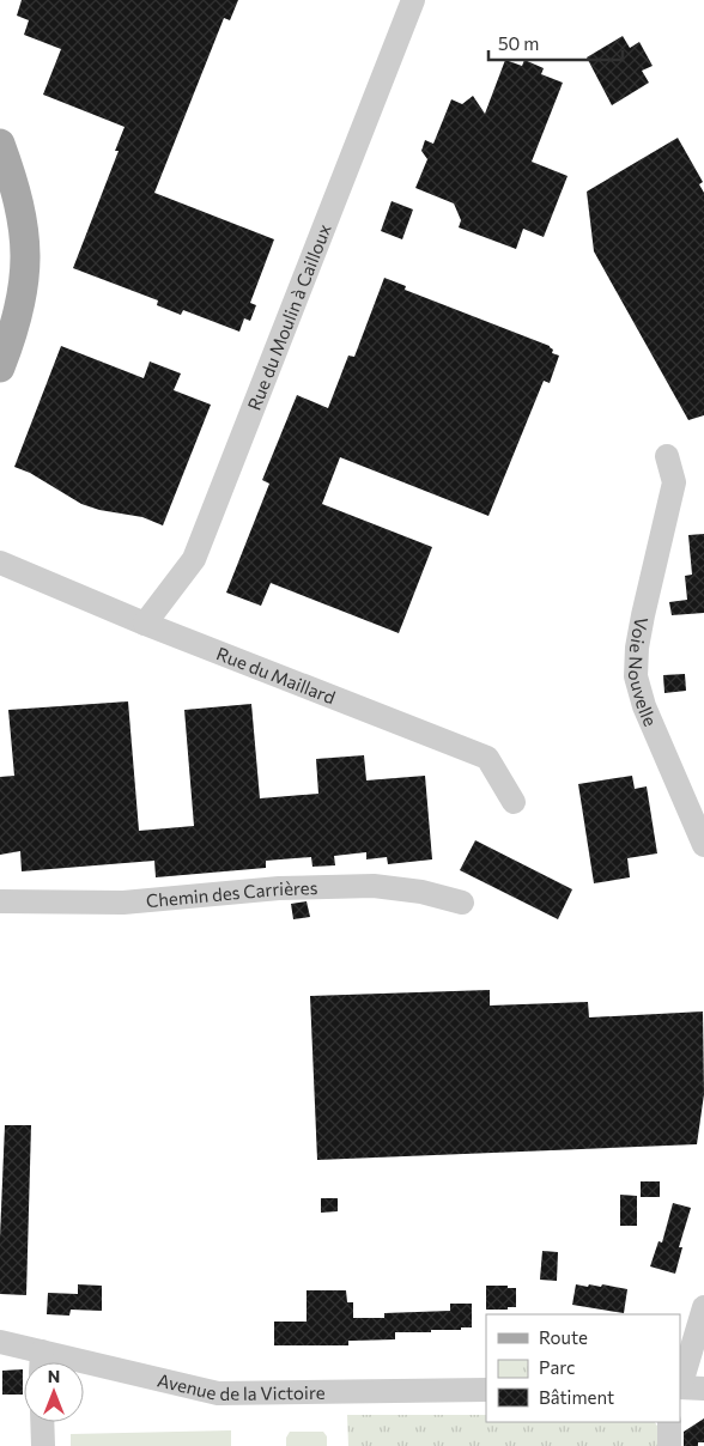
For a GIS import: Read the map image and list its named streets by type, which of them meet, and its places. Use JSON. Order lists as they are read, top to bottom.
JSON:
{
  "streets": {
    "street": [
      "Rue du Moulin à Cailloux",
      "Voie Nouvelle",
      "Rue du Maillard",
      "Chemin des Carrières",
      "Avenue de la Victoire"
    ]
  },
  "crossings": [
    ["Rue du Moulin à Cailloux", "Rue du Maillard"]
  ],
  "legend": ["Route", "Parc", "Bâtiment"],
  "scale_bar": "50 m",
  "north": "top"
}
